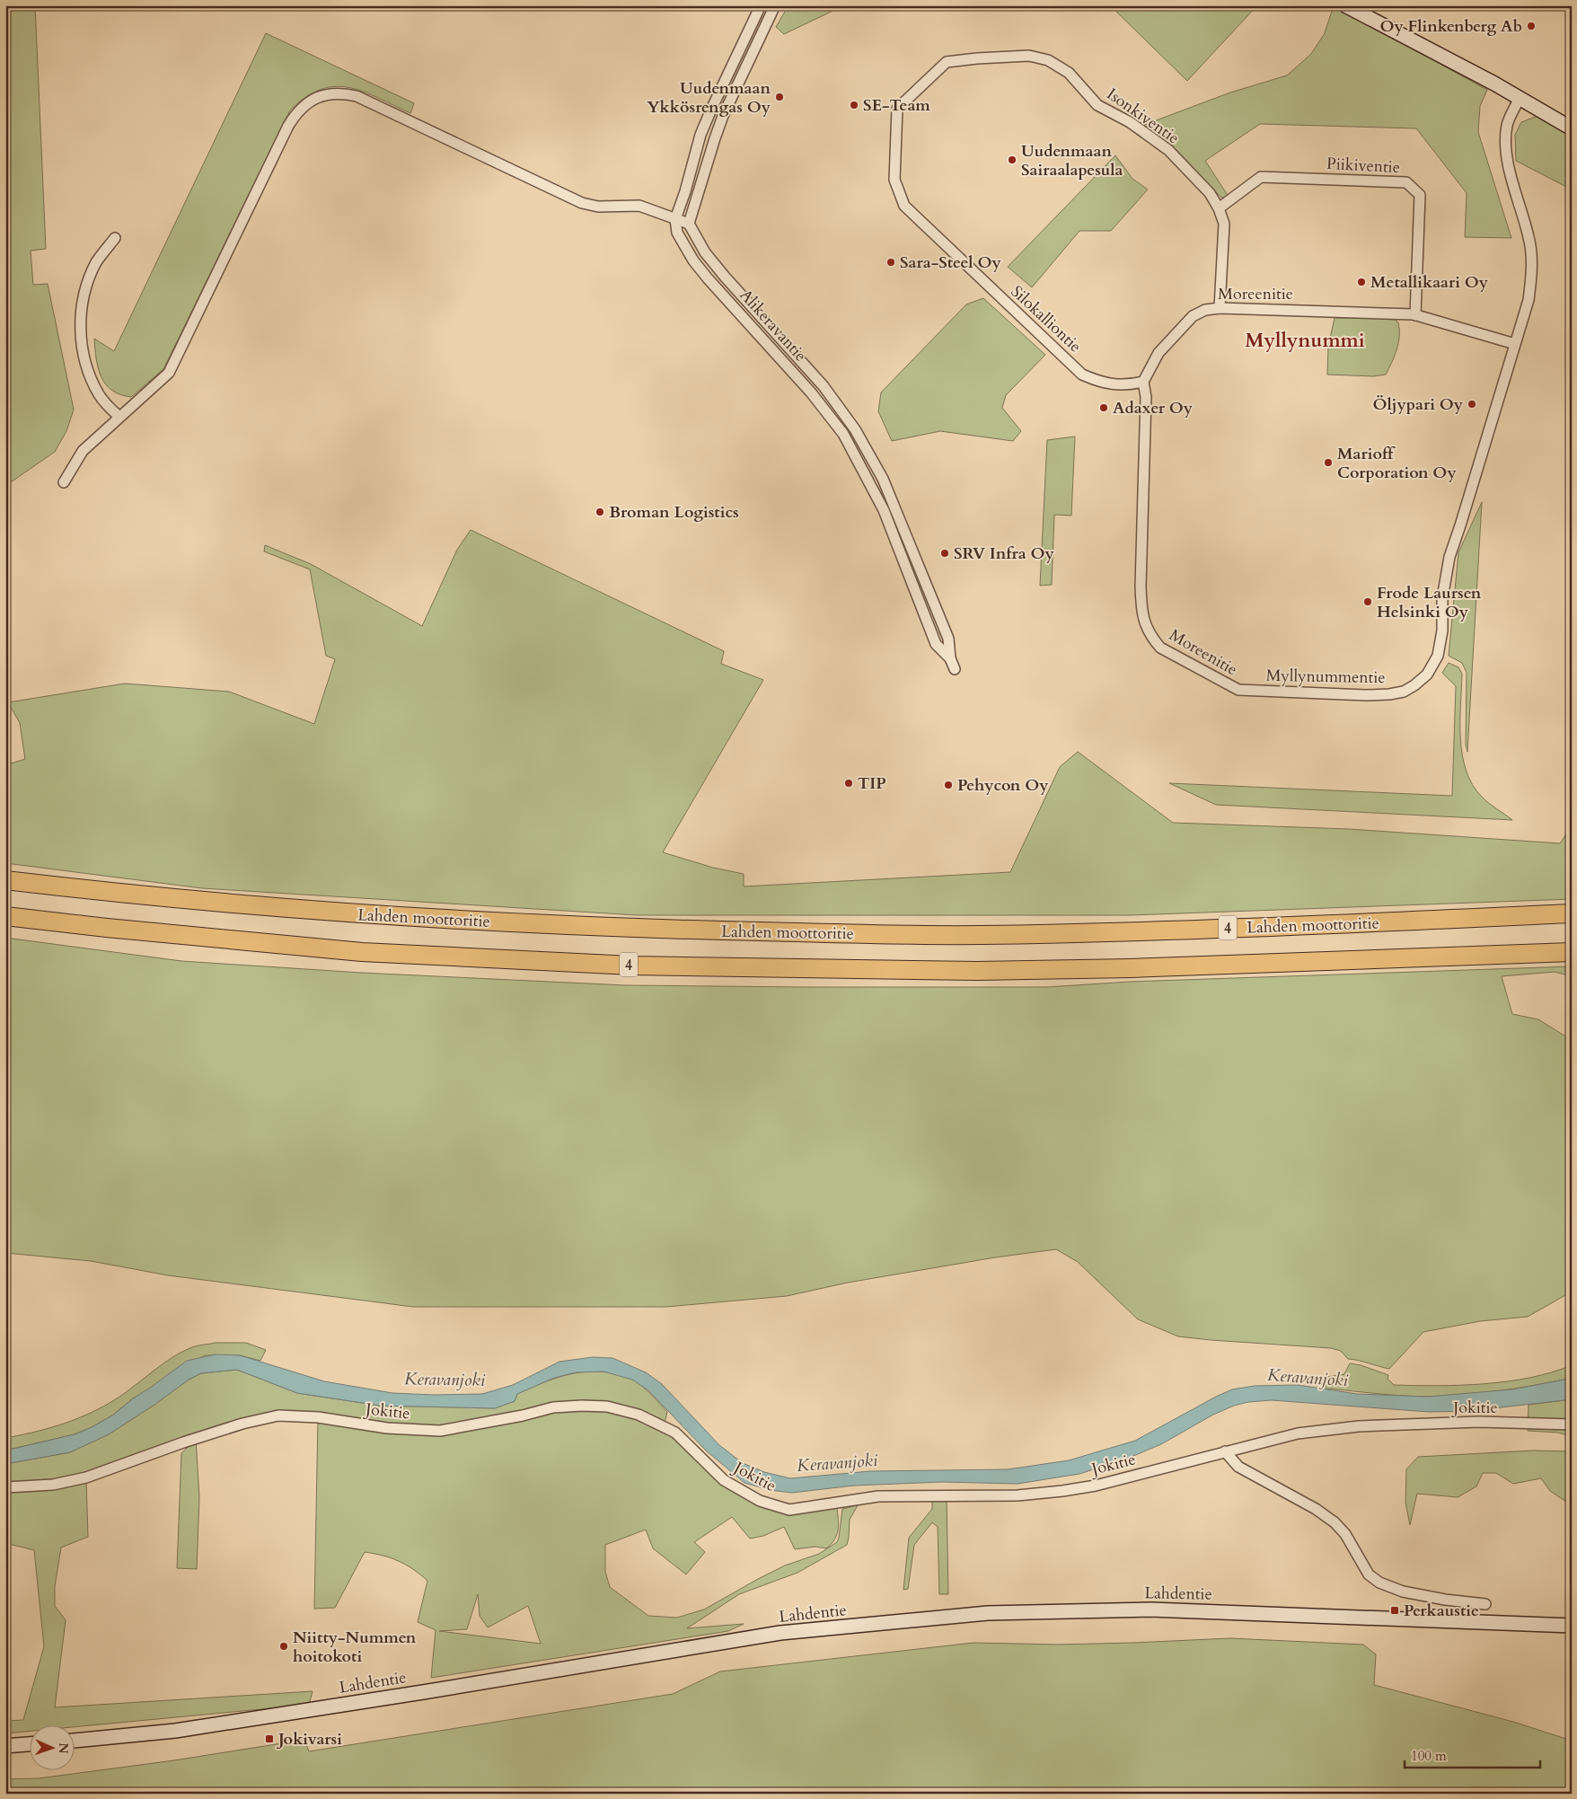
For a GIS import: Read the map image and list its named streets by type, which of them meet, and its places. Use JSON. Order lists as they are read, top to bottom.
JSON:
{
  "streets": {
    "highway": ["Lahden moottoritie", "4"],
    "main road": ["Lahdentie"],
    "street": [
      "Isonkiventie",
      "Piikiventie",
      "Moreenitie",
      "Silokalliontie",
      "Alikeravantie",
      "Myllynummentie",
      "Jokitie"
    ]
  },
  "crossings": [
    ["Isonkiventie", "Piikiventie"],
    ["Isonkiventie", "Moreenitie"],
    ["Isonkiventie", "Silokalliontie"],
    ["Piikiventie", "Moreenitie"],
    ["Moreenitie", "Silokalliontie"],
    ["Moreenitie", "Myllynummentie"]
  ],
  "districts": ["Myllynummi"],
  "water": ["Keravanjoki"],
  "places": {
    "other": [
      "Oy Flinkenberg Ab",
      "Uudenmaan Ykkösrengas Oy",
      "SE-Team",
      "Uudenmaan Sairaalapesula",
      "Sara-Steel Oy",
      "Metallikaari Oy",
      "Öljypari Oy",
      "Adaxer Oy",
      "Marioff Corporation Oy",
      "Broman Logistics",
      "SRV Infra Oy",
      "Frode Laursen Helsinki Oy",
      "TIP",
      "Pehycon Oy",
      "Niitty-Nummen hoitokoti"
    ],
    "transit": ["Perkaustie", "Jokivarsi"]
  },
  "scale_bar": "100 m",
  "north": "right"
}
